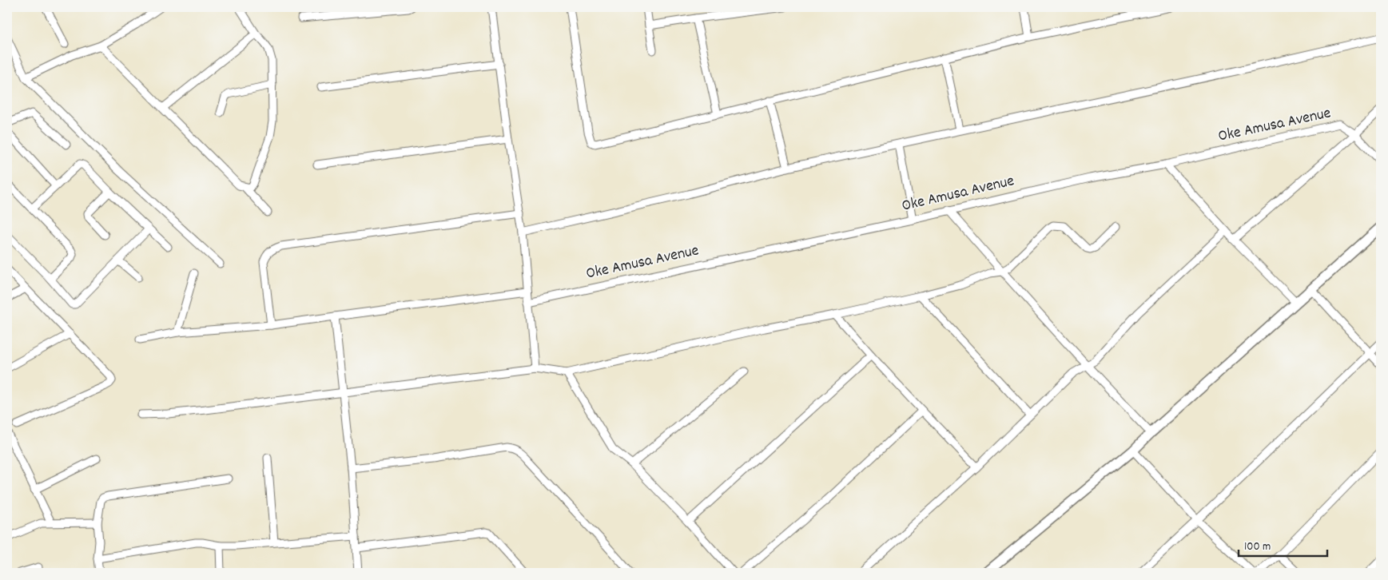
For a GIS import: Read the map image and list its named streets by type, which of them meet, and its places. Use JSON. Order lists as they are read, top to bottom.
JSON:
{
  "streets": {
    "street": ["Oke Amusa Avenue"]
  },
  "scale_bar": "100 m"
}
